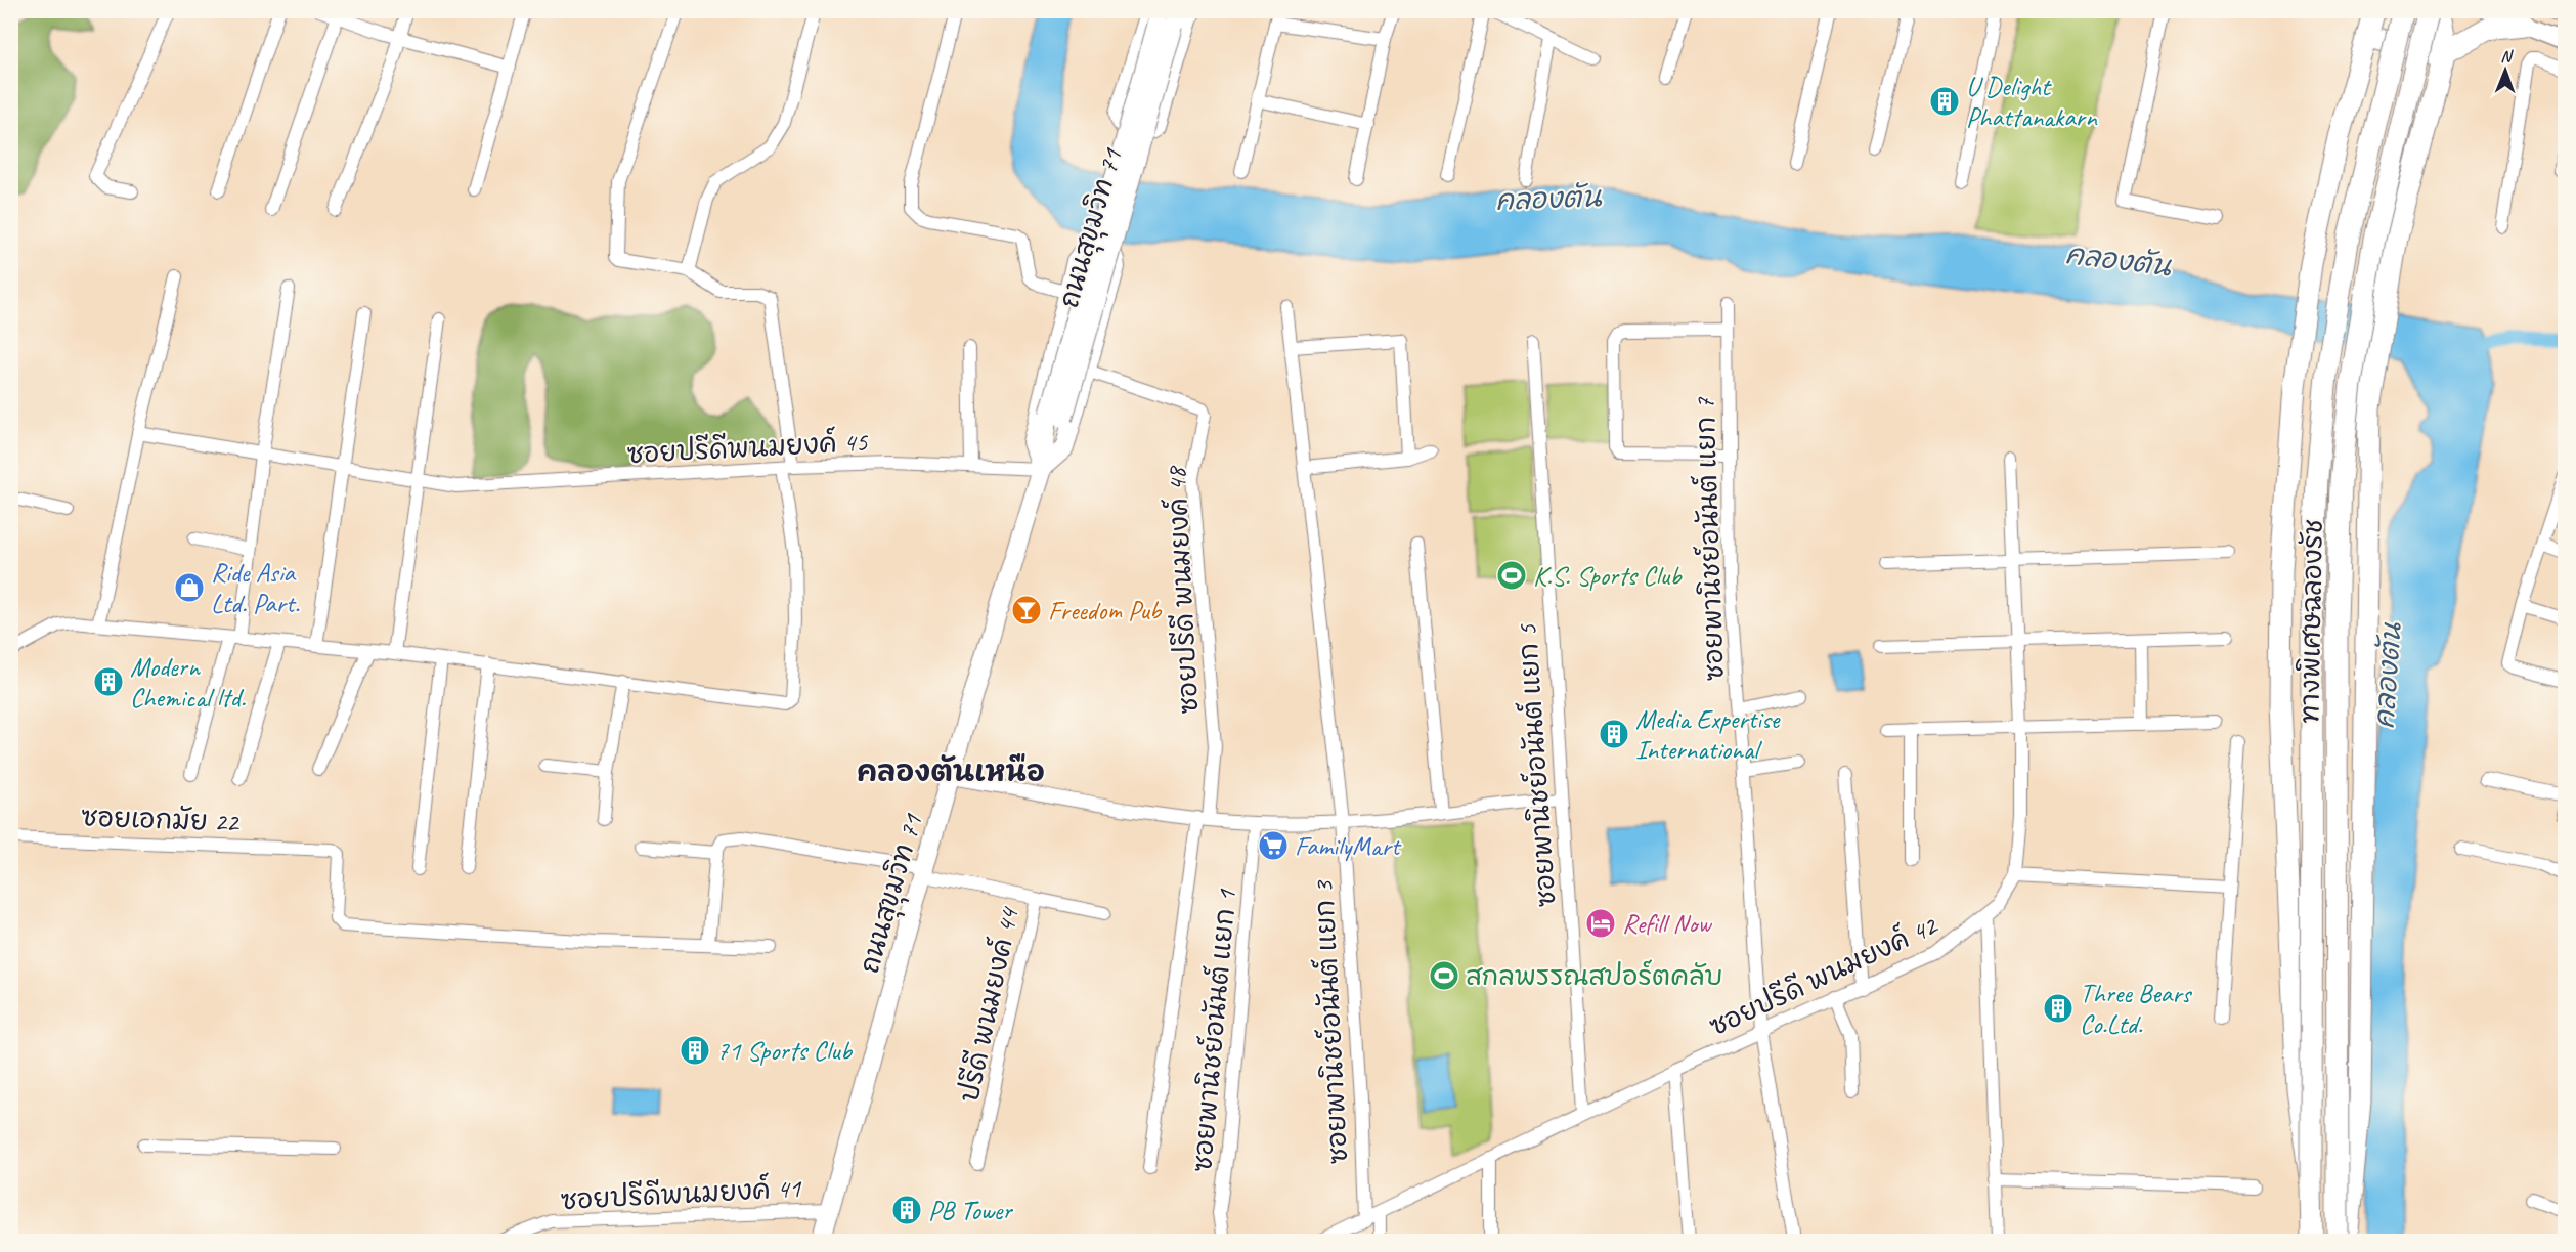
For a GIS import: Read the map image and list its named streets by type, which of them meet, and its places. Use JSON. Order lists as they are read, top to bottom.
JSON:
{
  "streets": {
    "highway": ["ทางพิเศษฉลองรัช"],
    "main road": ["ถนนสุขุมวิท 71"],
    "street": [
      "ซอยปรีดีพนมยงค์ 45",
      "ซอยพานิชย์อนันต์ แยก 7",
      "ซอยปรีดี พนมยงค์ 48",
      "ซอยพานิชย์อนันต์ แยก 5",
      "ซอยเอกมัย 22",
      "ซอยปรีดี พนมยงค์ 42",
      "ปรีดี พนมยงค์ 44",
      "ซอยพานิชย์อนันต์ แยก 3",
      "ซอยพานิชย์อนันต์ แยก 1",
      "ซอยปรีดีพนมยงค์ 41"
    ]
  },
  "crossings": [
    ["ถนนสุขุมวิท 71", "ซอยปรีดีพนมยงค์ 45"],
    ["ถนนสุขุมวิท 71", "ปรีดี พนมยงค์ 44"],
    ["ถนนสุขุมวิท 71", "ซอยปรีดีพนมยงค์ 41"],
    ["ซอยพานิชย์อนันต์ แยก 7", "ซอยปรีดี พนมยงค์ 42"],
    ["ซอยพานิชย์อนันต์ แยก 5", "ซอยปรีดี พนมยงค์ 42"],
    ["ซอยปรีดี พนมยงค์ 42", "ซอยพานิชย์อนันต์ แยก 3"]
  ],
  "districts": ["คลองตันเหนือ"],
  "water": ["คลองตัน"],
  "places": {
    "building": [
      "U Delight Phattanakarn",
      "Modern Chemical ltd.",
      "Media Expertise International",
      "Three Bears Co.Ltd.",
      "71 Sports Club",
      "PB Tower"
    ],
    "sports": ["K.S. Sports Club", "สกลพรรณสปอร์ตคลับ"],
    "shop": ["Ride Asia Ltd. Part."],
    "bar": ["Freedom Pub"],
    "supermarket": ["FamilyMart"],
    "hotel": ["Refill Now"]
  },
  "north": "top"
}
